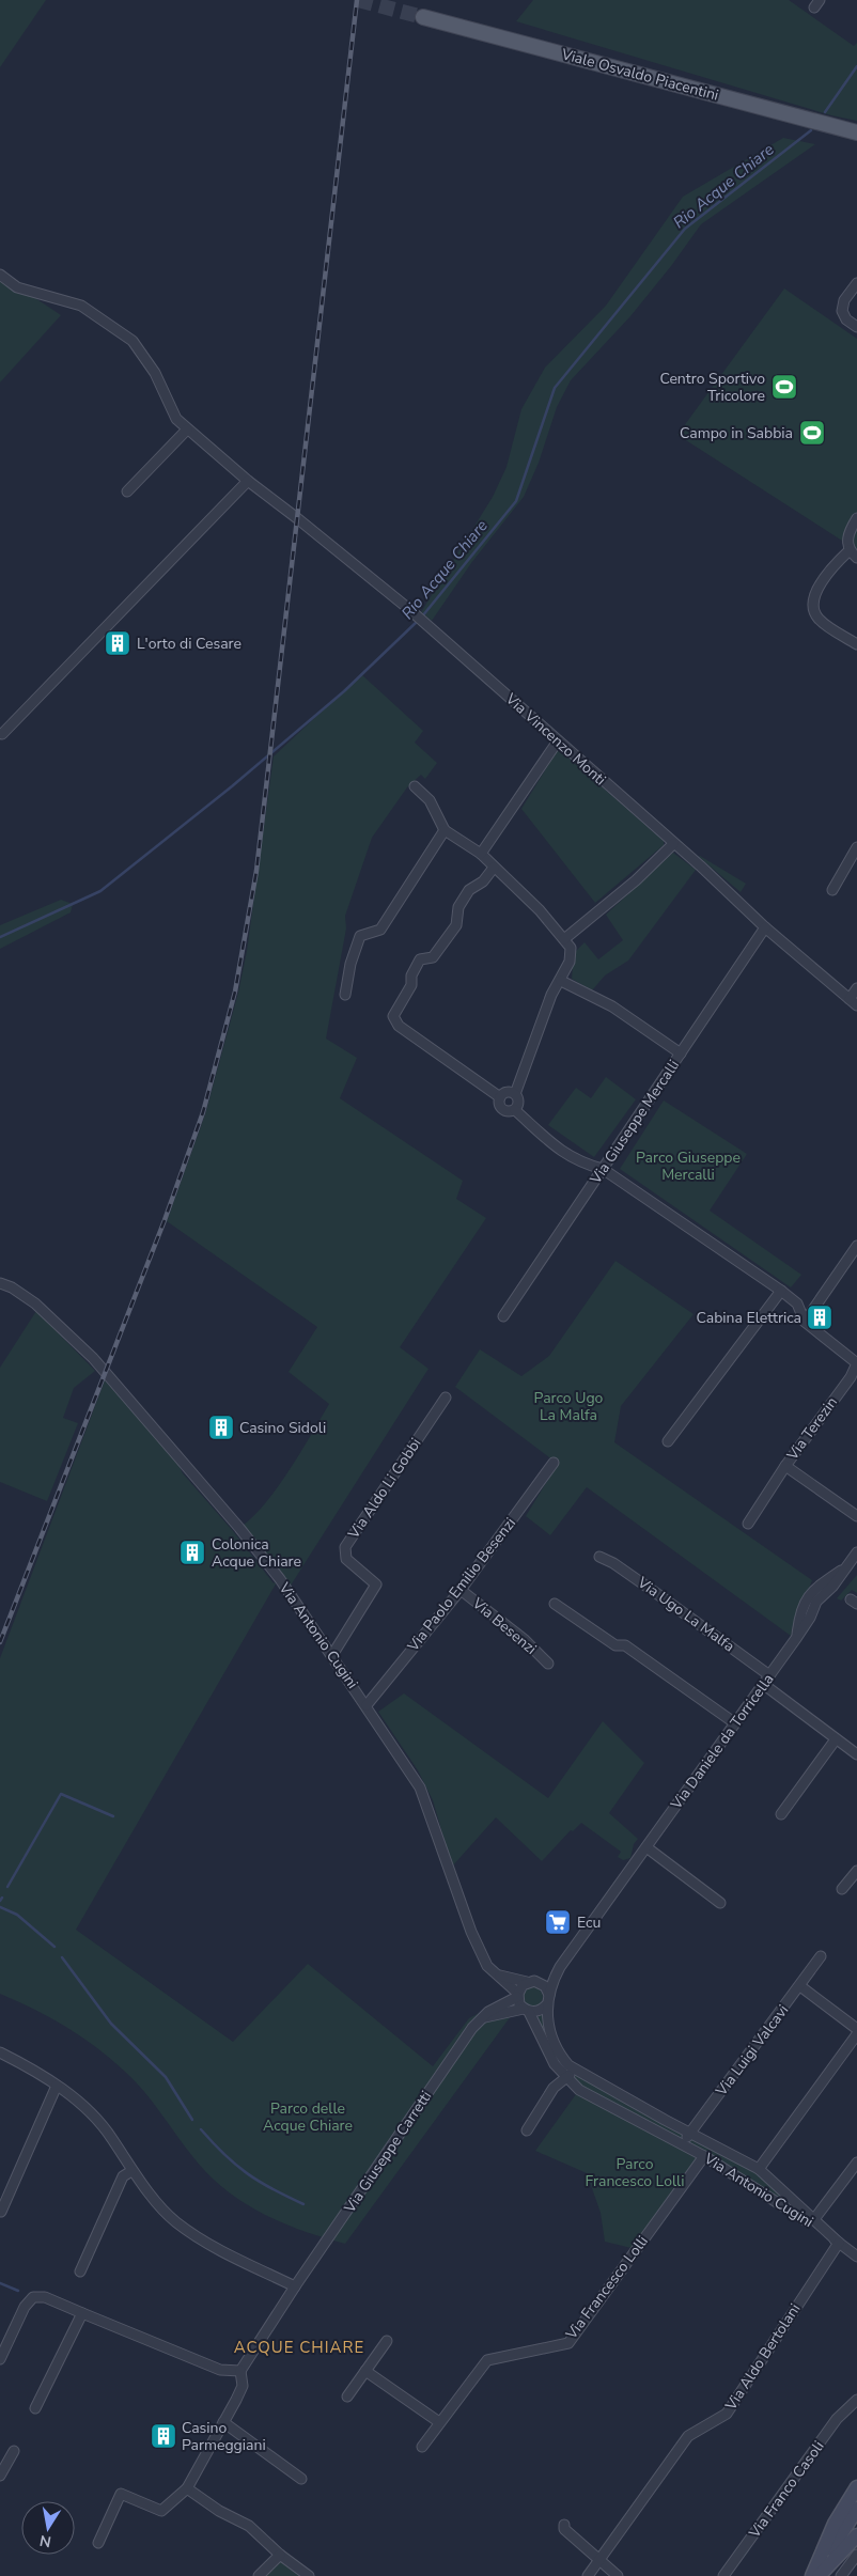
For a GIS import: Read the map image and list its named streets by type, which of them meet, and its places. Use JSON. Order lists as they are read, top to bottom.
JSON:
{
  "streets": {
    "main road": ["Viale Osvaldo Piacentini"],
    "street": [
      "Via Vincenzo Monti",
      "Via Giuseppe Mercalli",
      "Via Terezin",
      "Via Aldo Li Gobbi",
      "Via Paolo Emilio Besenzi",
      "Via Ugo La Malfa",
      "Via Besenzi",
      "Via Antonio Cugini",
      "Via Daniele da Torricella",
      "Via Luigi Valcavi",
      "Via Giuseppe Carretti",
      "Via Francesco Lolli",
      "Via Aldo Bertolani",
      "Via Franco Casoli"
    ]
  },
  "crossings": [
    ["Via Vincenzo Monti", "Via Giuseppe Mercalli"],
    ["Via Aldo Li Gobbi", "Via Antonio Cugini"],
    ["Via Paolo Emilio Besenzi", "Via Besenzi"],
    ["Via Paolo Emilio Besenzi", "Via Antonio Cugini"],
    ["Via Ugo La Malfa", "Via Daniele da Torricella"],
    ["Via Antonio Cugini", "Via Daniele da Torricella"],
    ["Via Antonio Cugini", "Via Luigi Valcavi"],
    ["Via Antonio Cugini", "Via Giuseppe Carretti"],
    ["Via Antonio Cugini", "Via Francesco Lolli"],
    ["Via Antonio Cugini", "Via Aldo Bertolani"],
    ["Via Daniele da Torricella", "Via Giuseppe Carretti"]
  ],
  "districts": ["ACQUE CHIARE"],
  "water": ["Rio Acque Chiare"],
  "parks": [
    "Parco Giuseppe Mercalli",
    "Parco Ugo La Malfa",
    "Parco delle Acque Chiare",
    "Parco Francesco Lolli"
  ],
  "places": {
    "sports": ["Centro Sportivo Tricolore", "Campo in Sabbia"],
    "building": [
      "L'orto di Cesare",
      "Cabina Elettrica",
      "Casino Sidoli",
      "Colonica Acque Chiare",
      "Casino Parmeggiani"
    ],
    "supermarket": ["Ecu"]
  },
  "north": "bottom"
}
